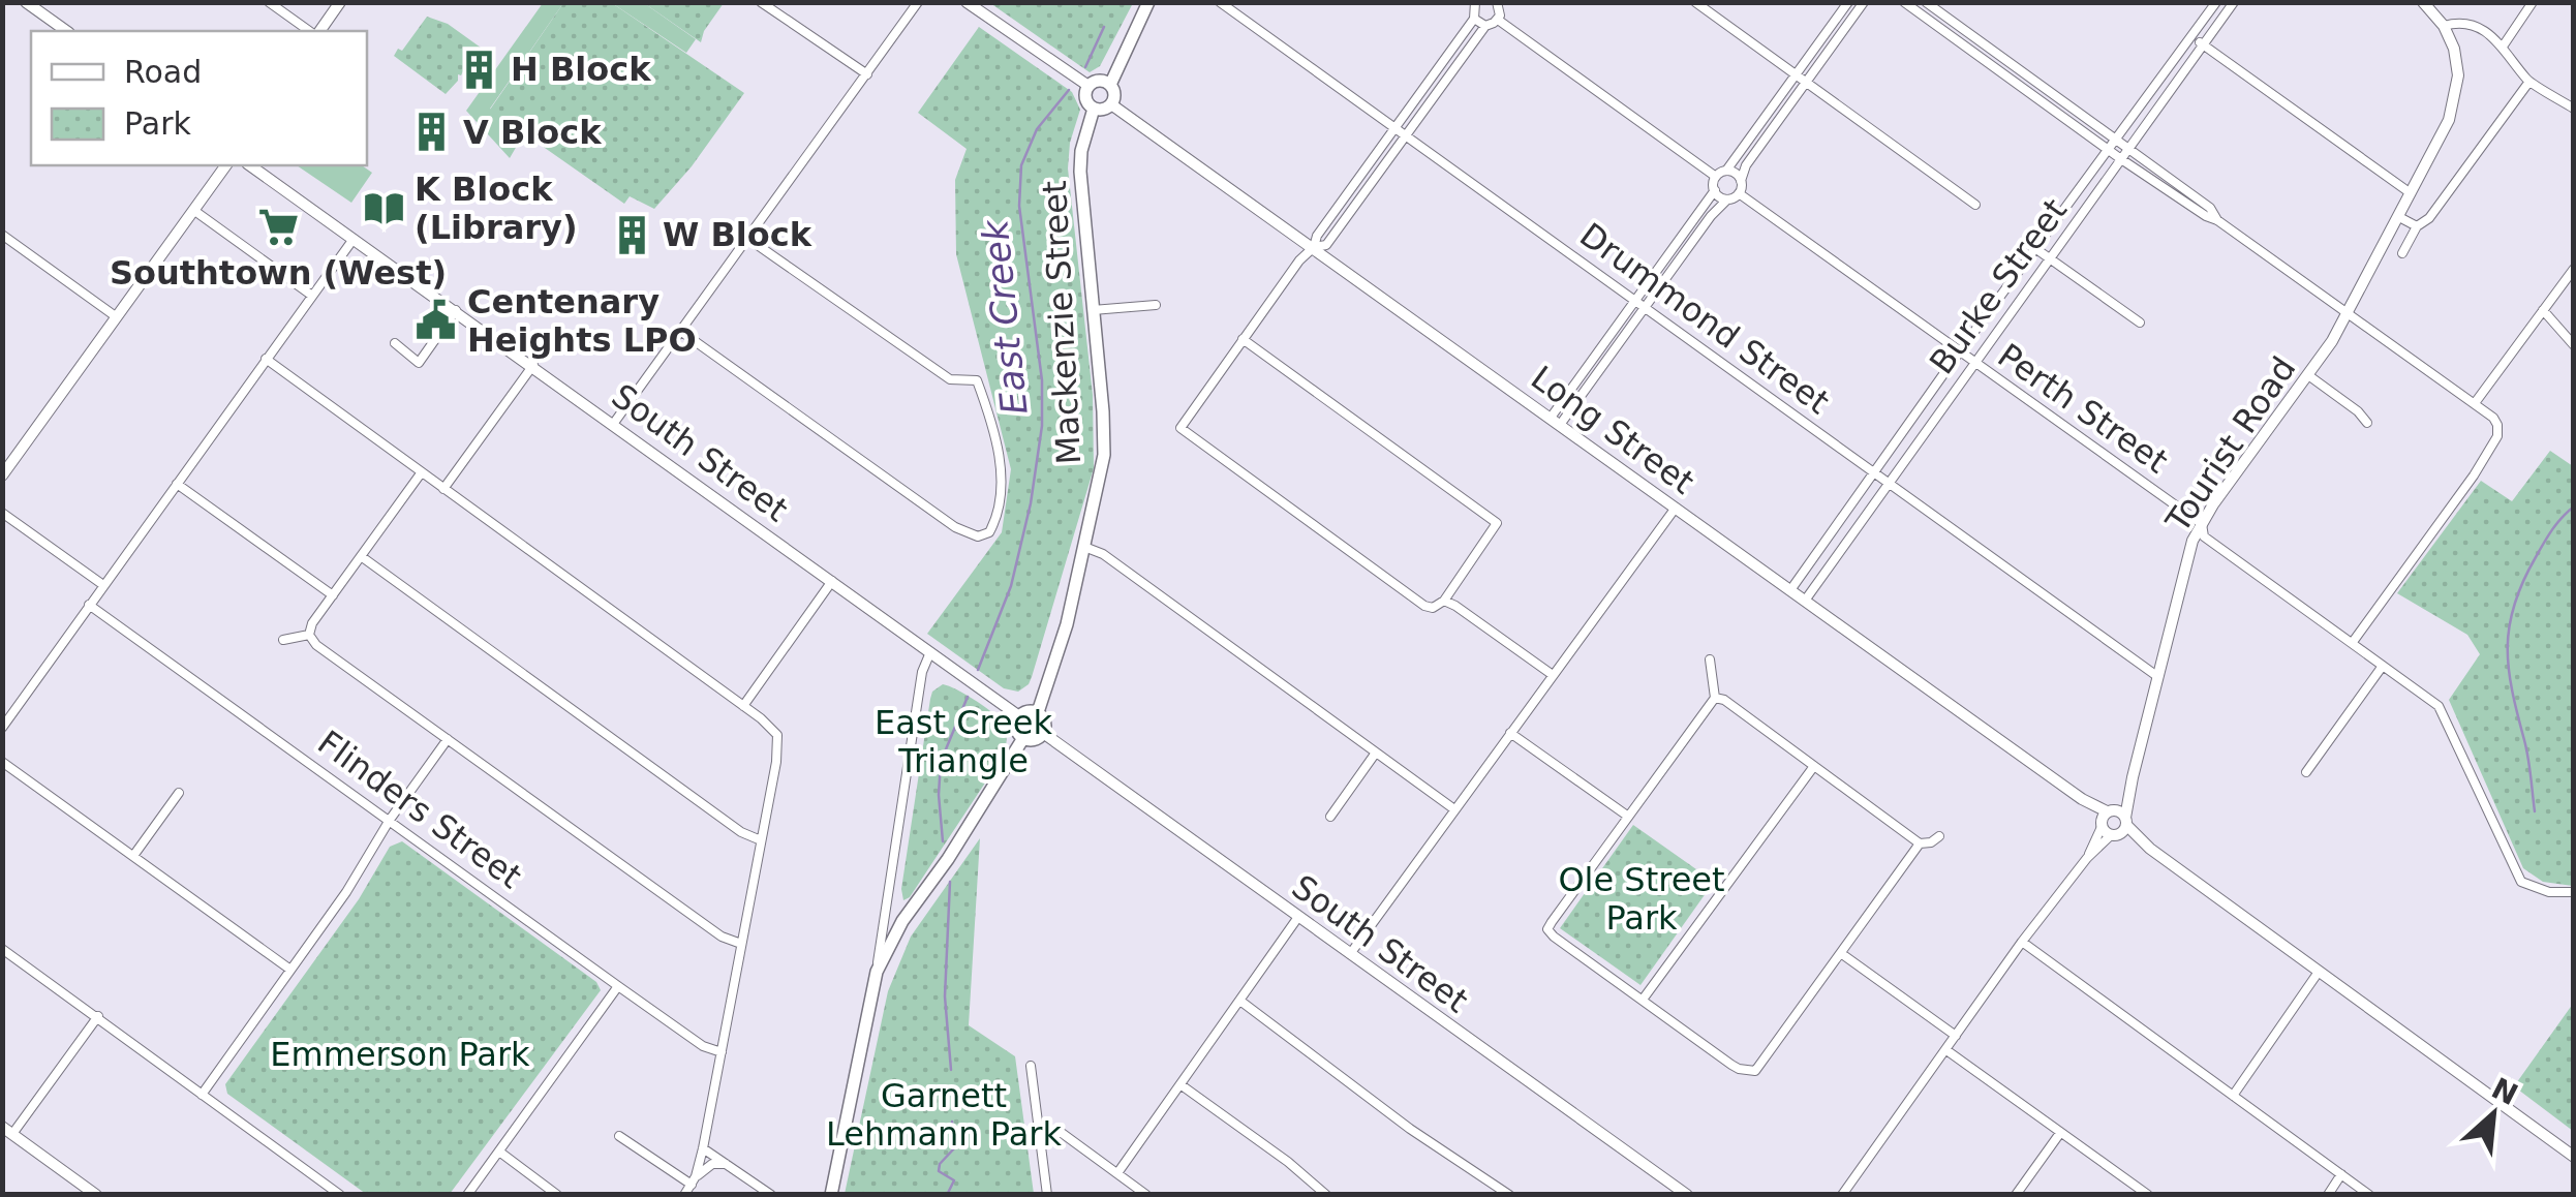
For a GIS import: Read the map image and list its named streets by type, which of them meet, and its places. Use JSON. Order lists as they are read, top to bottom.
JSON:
{
  "streets": {
    "main road": ["Mackenzie Street"],
    "street": [
      "Burke Street",
      "Drummond Street",
      "Perth Street",
      "Long Street",
      "Tourist Road",
      "South Street",
      "Flinders Street"
    ]
  },
  "crossings": [
    ["Burke Street", "Drummond Street"],
    ["Burke Street", "Perth Street"],
    ["Burke Street", "Long Street"],
    ["Drummond Street", "Tourist Road"],
    ["Mackenzie Street", "Long Street"],
    ["Mackenzie Street", "South Street"],
    ["Perth Street", "Tourist Road"],
    ["Long Street", "Tourist Road"]
  ],
  "water": ["East Creek"],
  "parks": [
    "East Creek Triangle",
    "Ole Street Park",
    "Emmerson Park",
    "Garnett Lehmann Park"
  ],
  "places": {
    "building": ["H Block", "V Block", "W Block"],
    "library": ["K Block (Library)"],
    "supermarket": ["Southtown (West)"],
    "public building": ["Centenary Heights LPO"]
  },
  "legend": ["Road", "Park"],
  "north": "top right"
}
